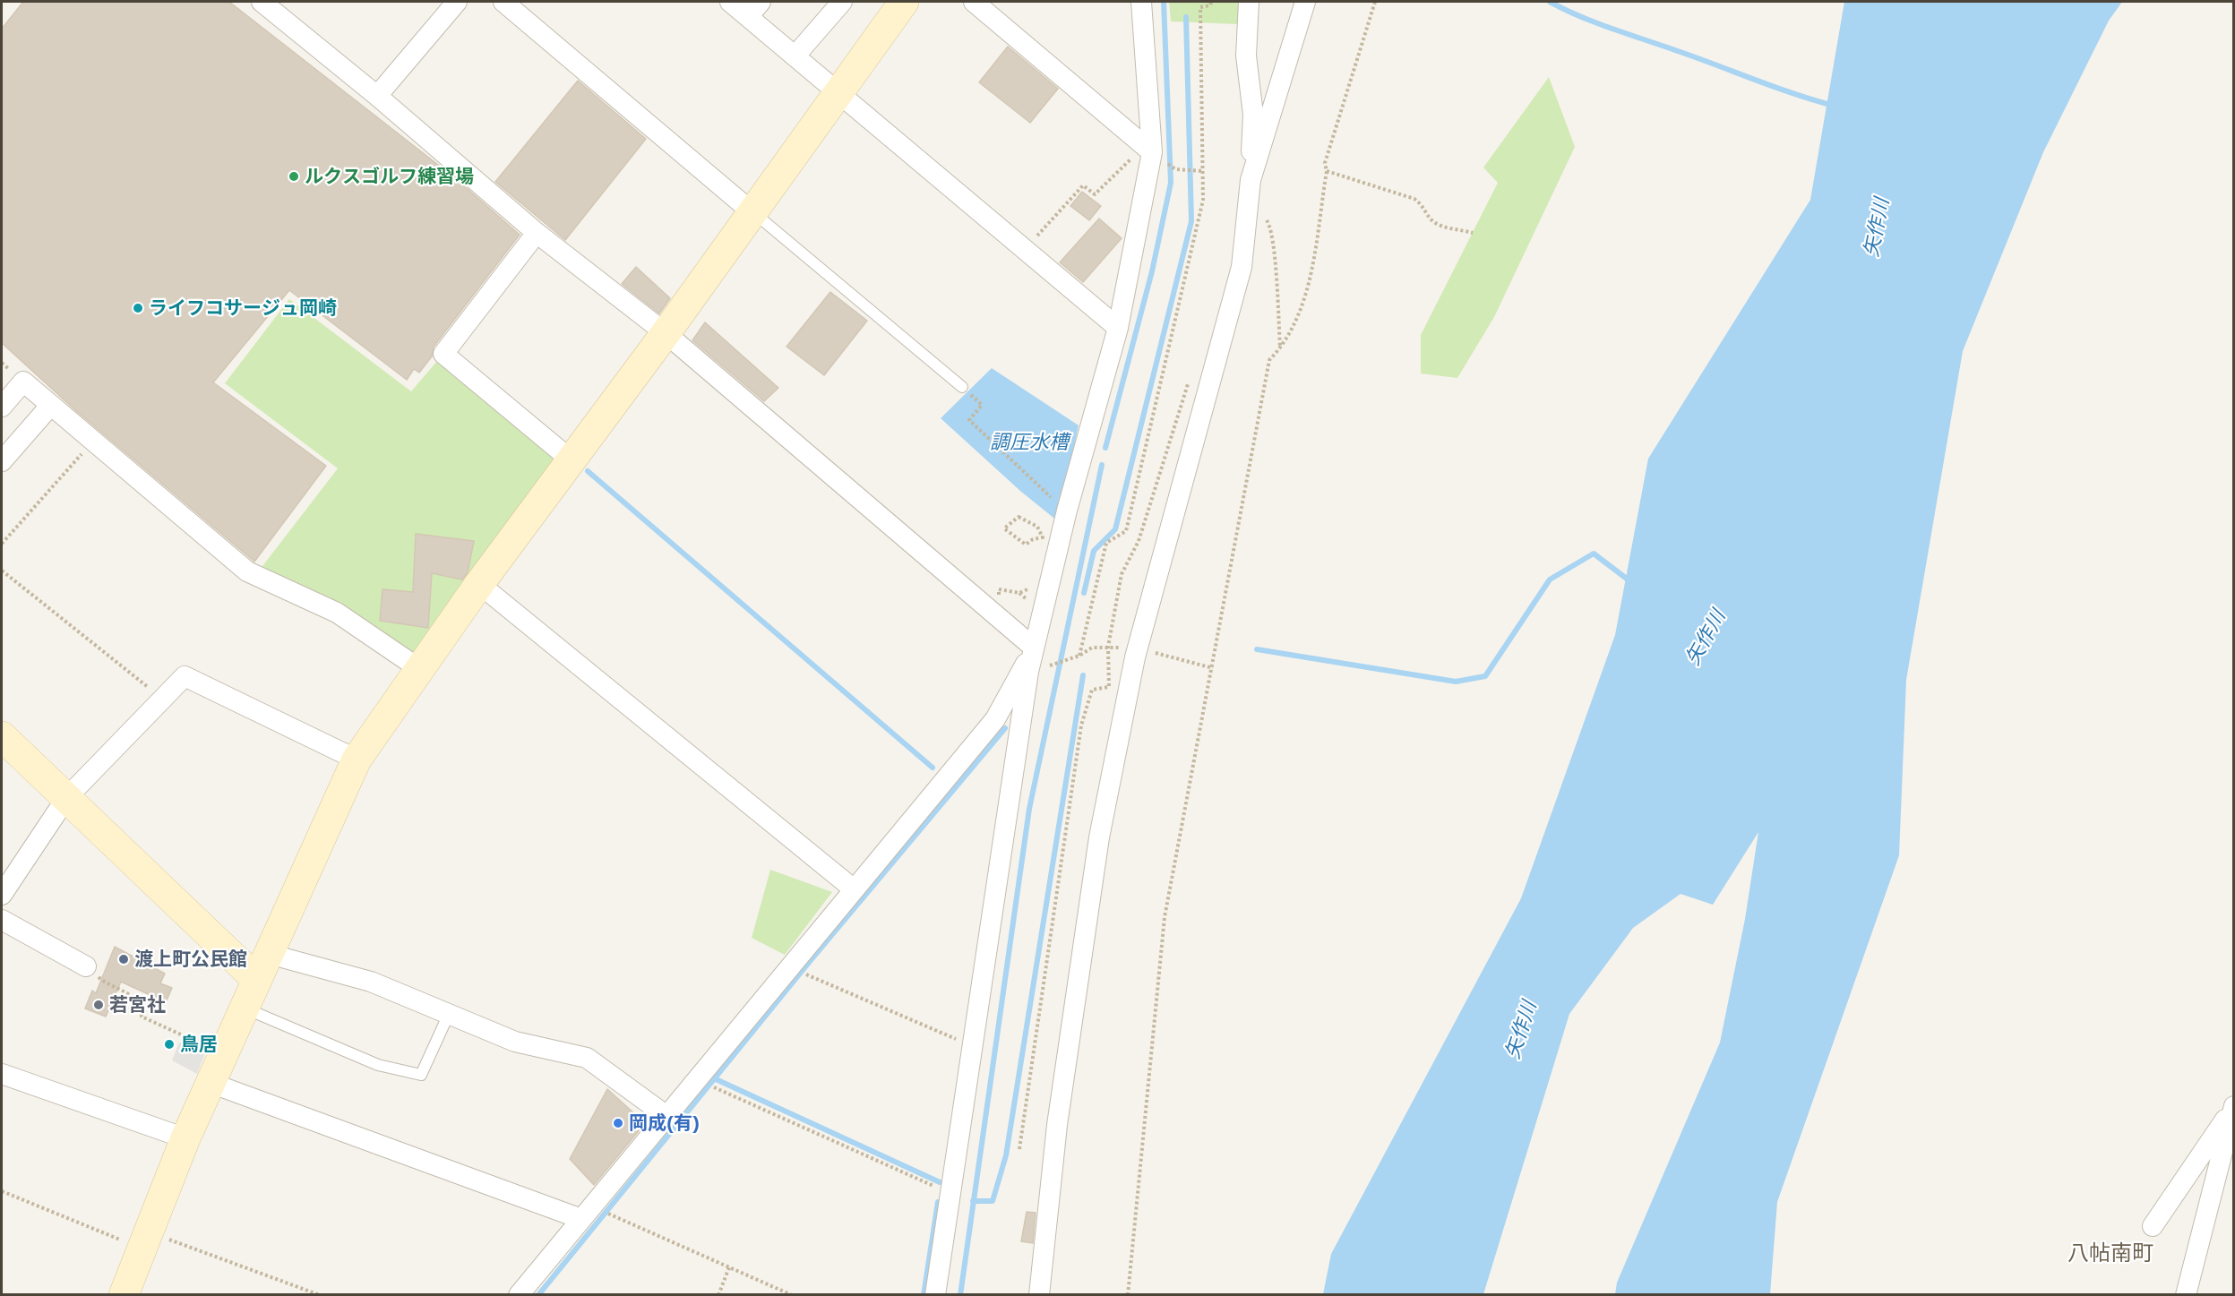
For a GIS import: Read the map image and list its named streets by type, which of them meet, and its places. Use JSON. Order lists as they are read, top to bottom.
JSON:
{
  "districts": ["八帖南町"],
  "water": ["矢作川", "調圧水槽"],
  "places": [
    "ルクスゴルフ練習場",
    "ライフコサージュ岡崎",
    "渡上町公民館",
    "若宮社",
    "鳥居",
    "岡成(有)"
  ]
}
